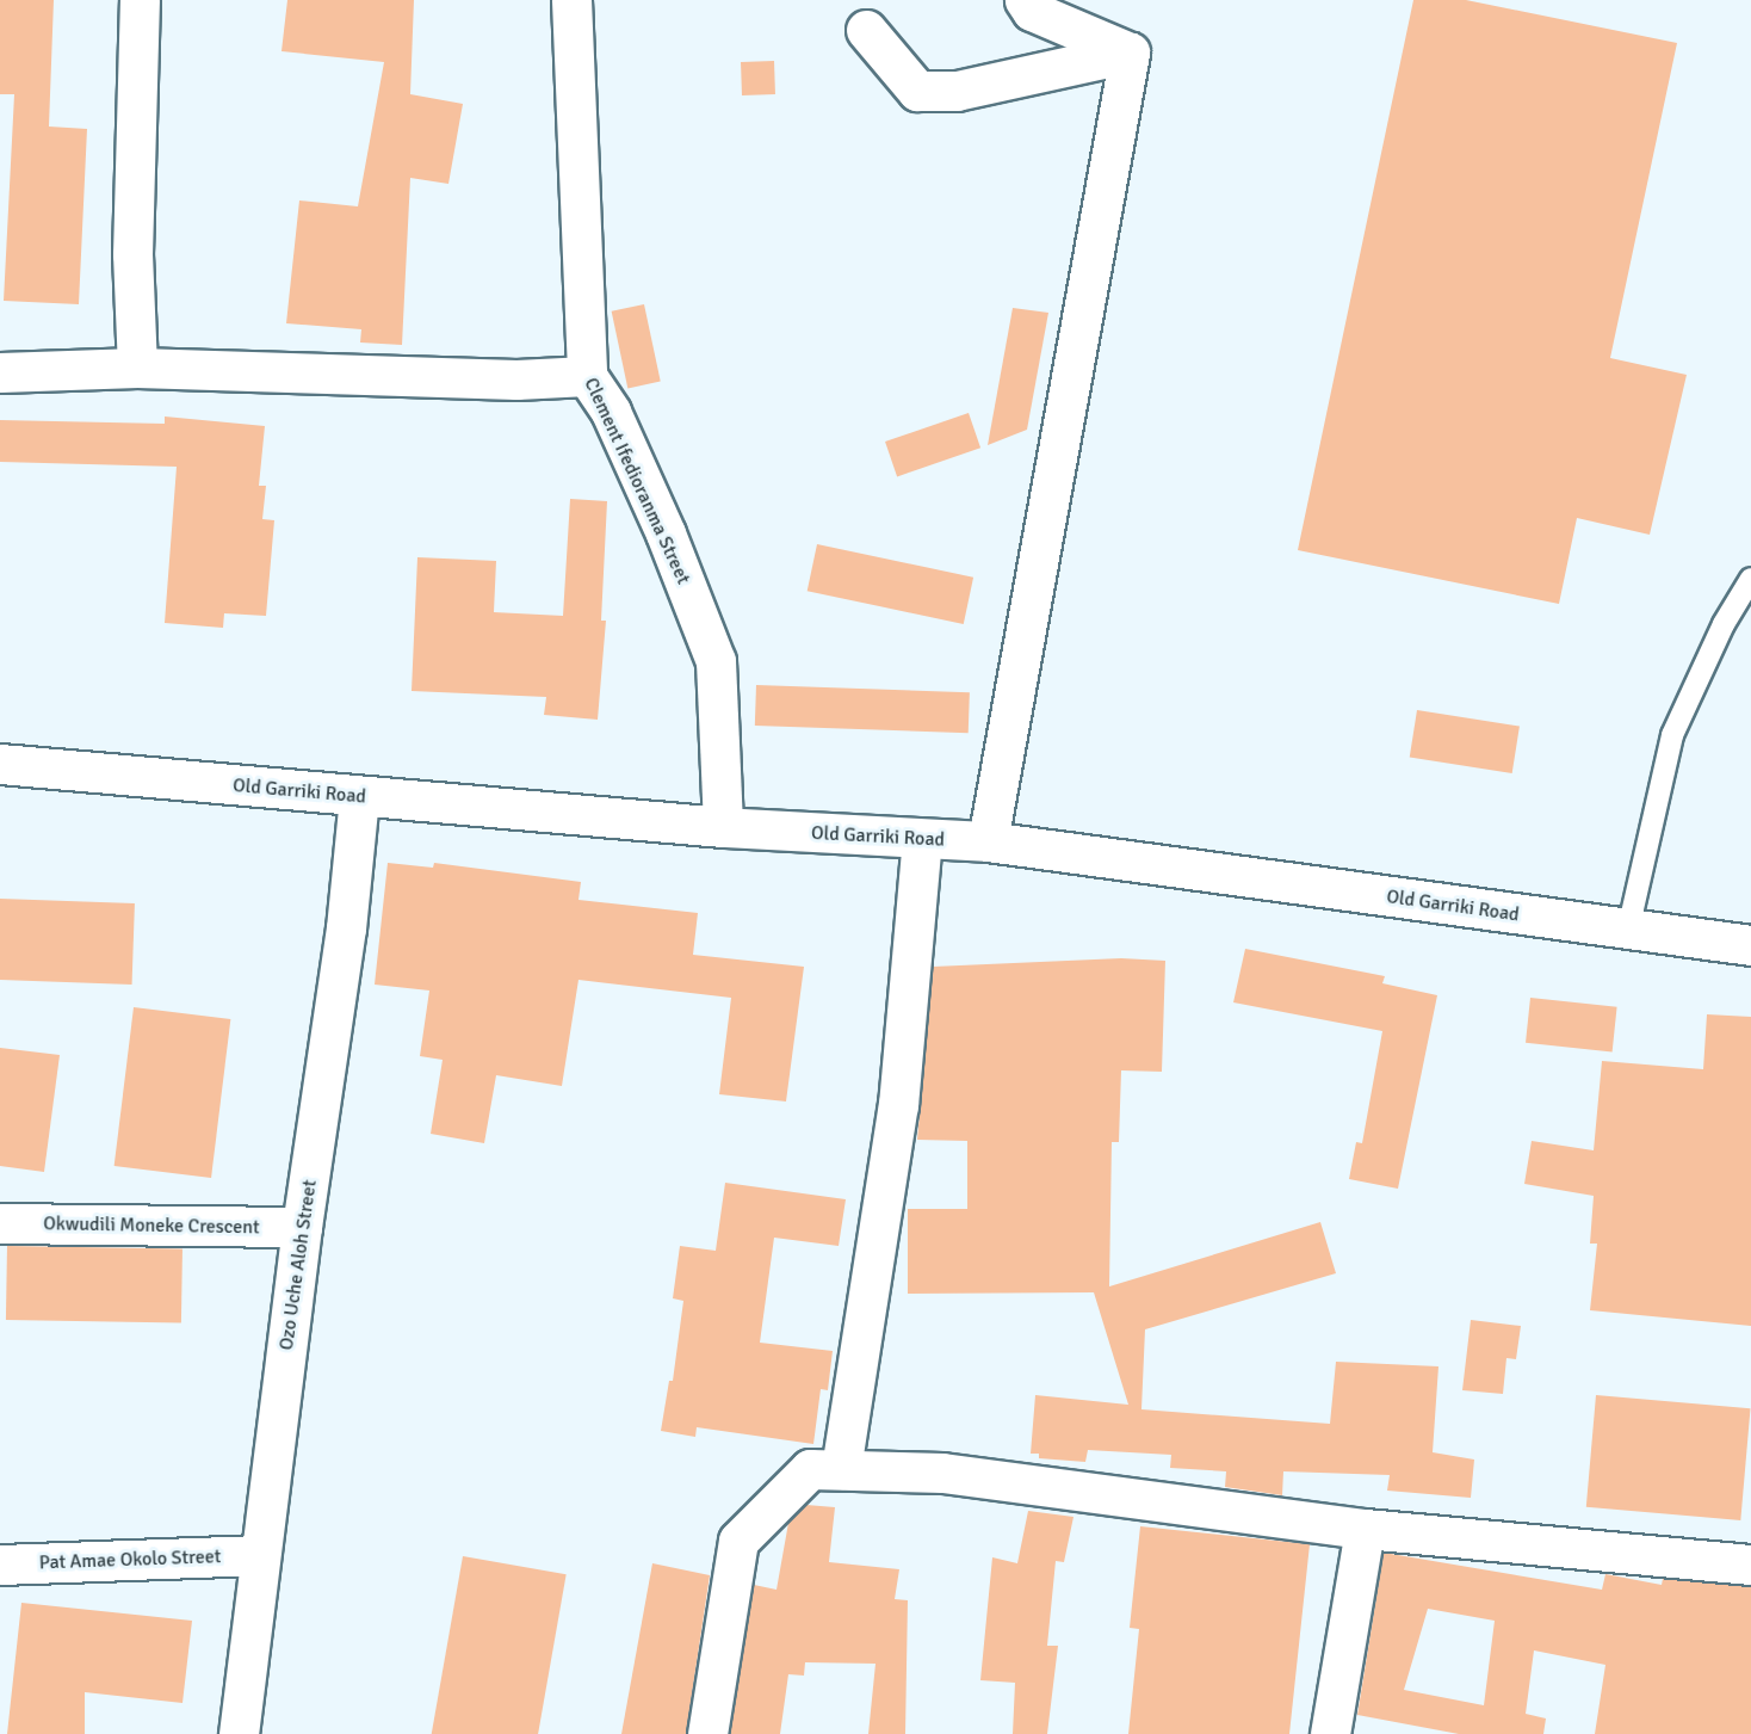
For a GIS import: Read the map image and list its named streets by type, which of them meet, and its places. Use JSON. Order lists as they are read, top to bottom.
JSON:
{
  "streets": {
    "street": [
      "Clement Ifedioranma Street",
      "Old Garriki Road",
      "Okwudili Moneke Crescent",
      "Ozo Uche Aloh Street",
      "Pat Amae Okolo Street"
    ]
  },
  "crossings": [
    ["Clement Ifedioranma Street", "Old Garriki Road"],
    ["Old Garriki Road", "Ozo Uche Aloh Street"],
    ["Okwudili Moneke Crescent", "Ozo Uche Aloh Street"],
    ["Ozo Uche Aloh Street", "Pat Amae Okolo Street"]
  ]
}
